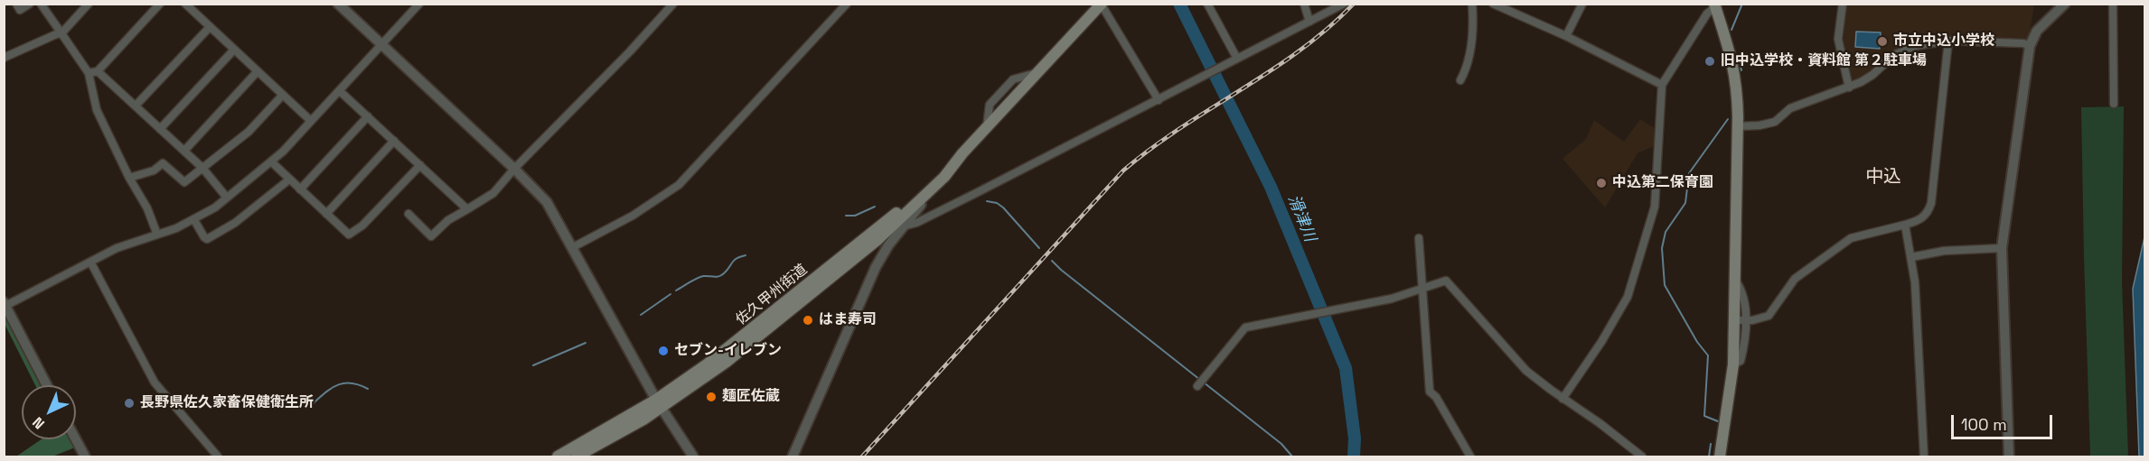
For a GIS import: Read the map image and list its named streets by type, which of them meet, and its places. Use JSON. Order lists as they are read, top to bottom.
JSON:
{
  "streets": {
    "main road": ["佐久甲州街道"]
  },
  "districts": ["中込"],
  "water": ["滑津川"],
  "places": [
    "市立中込小学校",
    "旧中込学校・資料館 第２駐車場",
    "中込第二保育園",
    "はま寿司",
    "セブン-イレブン",
    "麺匠佐蔵",
    "長野県佐久家畜保健衛生所"
  ],
  "scale_bar": "100 m",
  "north": "bottom left"
}
